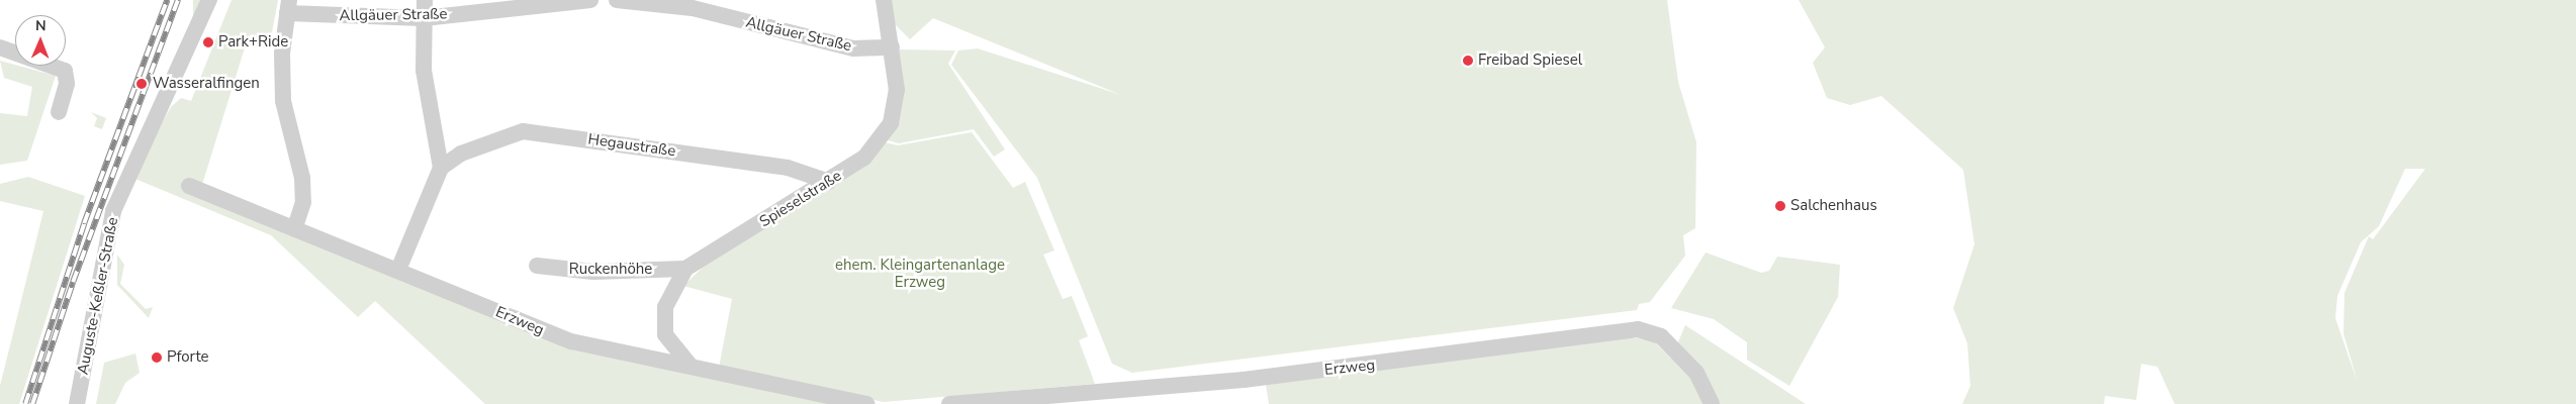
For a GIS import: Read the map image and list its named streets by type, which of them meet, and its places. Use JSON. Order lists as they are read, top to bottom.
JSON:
{
  "streets": {
    "street": [
      "Allgäuer Straße",
      "Hegaustraße",
      "Spieselstraße",
      "Ruckenhöhe",
      "Auguste-Keßler-Straße",
      "Erzweg"
    ]
  },
  "crossings": [
    ["Allgäuer Straße", "Spieselstraße"],
    ["Hegaustraße", "Spieselstraße"],
    ["Spieselstraße", "Ruckenhöhe"]
  ],
  "parks": ["ehem. Kleingartenanlage Erzweg"],
  "places": [
    "Park+Ride",
    "Freibad Spiesel",
    "Wasseralfingen",
    "Salchenhaus",
    "Pforte"
  ],
  "north": "top"
}
